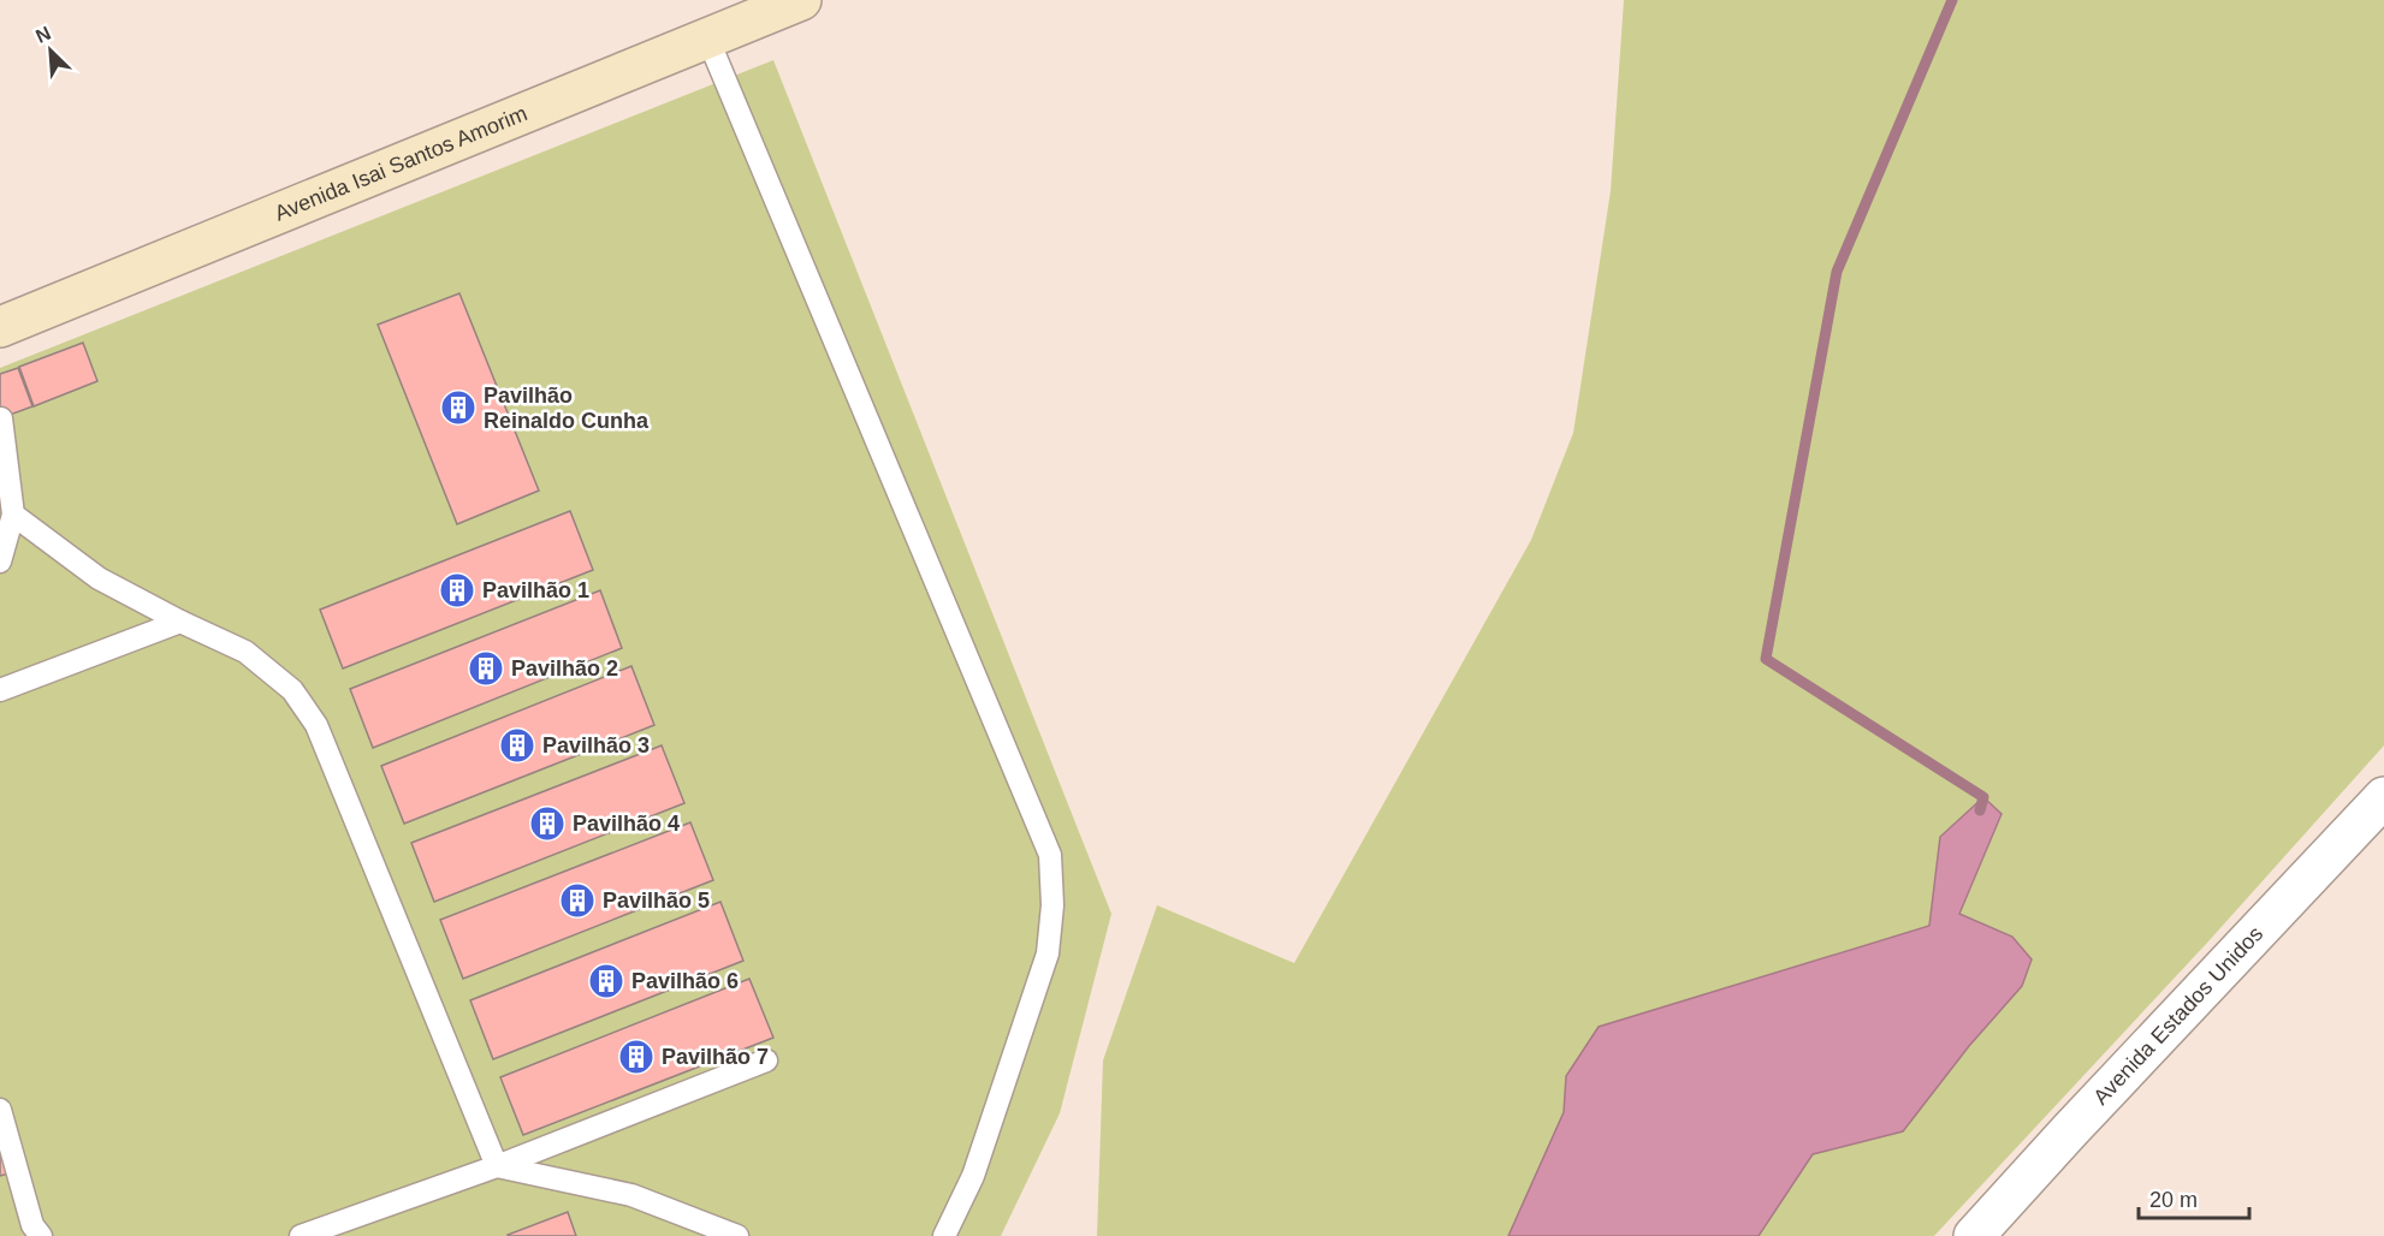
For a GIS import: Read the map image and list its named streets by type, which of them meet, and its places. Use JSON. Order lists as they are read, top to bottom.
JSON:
{
  "streets": {
    "main road": ["Avenida Isai Santos Amorim"],
    "street": ["Avenida Estados Unidos"]
  },
  "places": {
    "building": [
      "Pavilhão Reinaldo Cunha",
      "Pavilhão 1",
      "Pavilhão 2",
      "Pavilhão 3",
      "Pavilhão 4",
      "Pavilhão 5",
      "Pavilhão 6",
      "Pavilhão 7"
    ]
  },
  "scale_bar": "20 m",
  "north": "top left"
}
